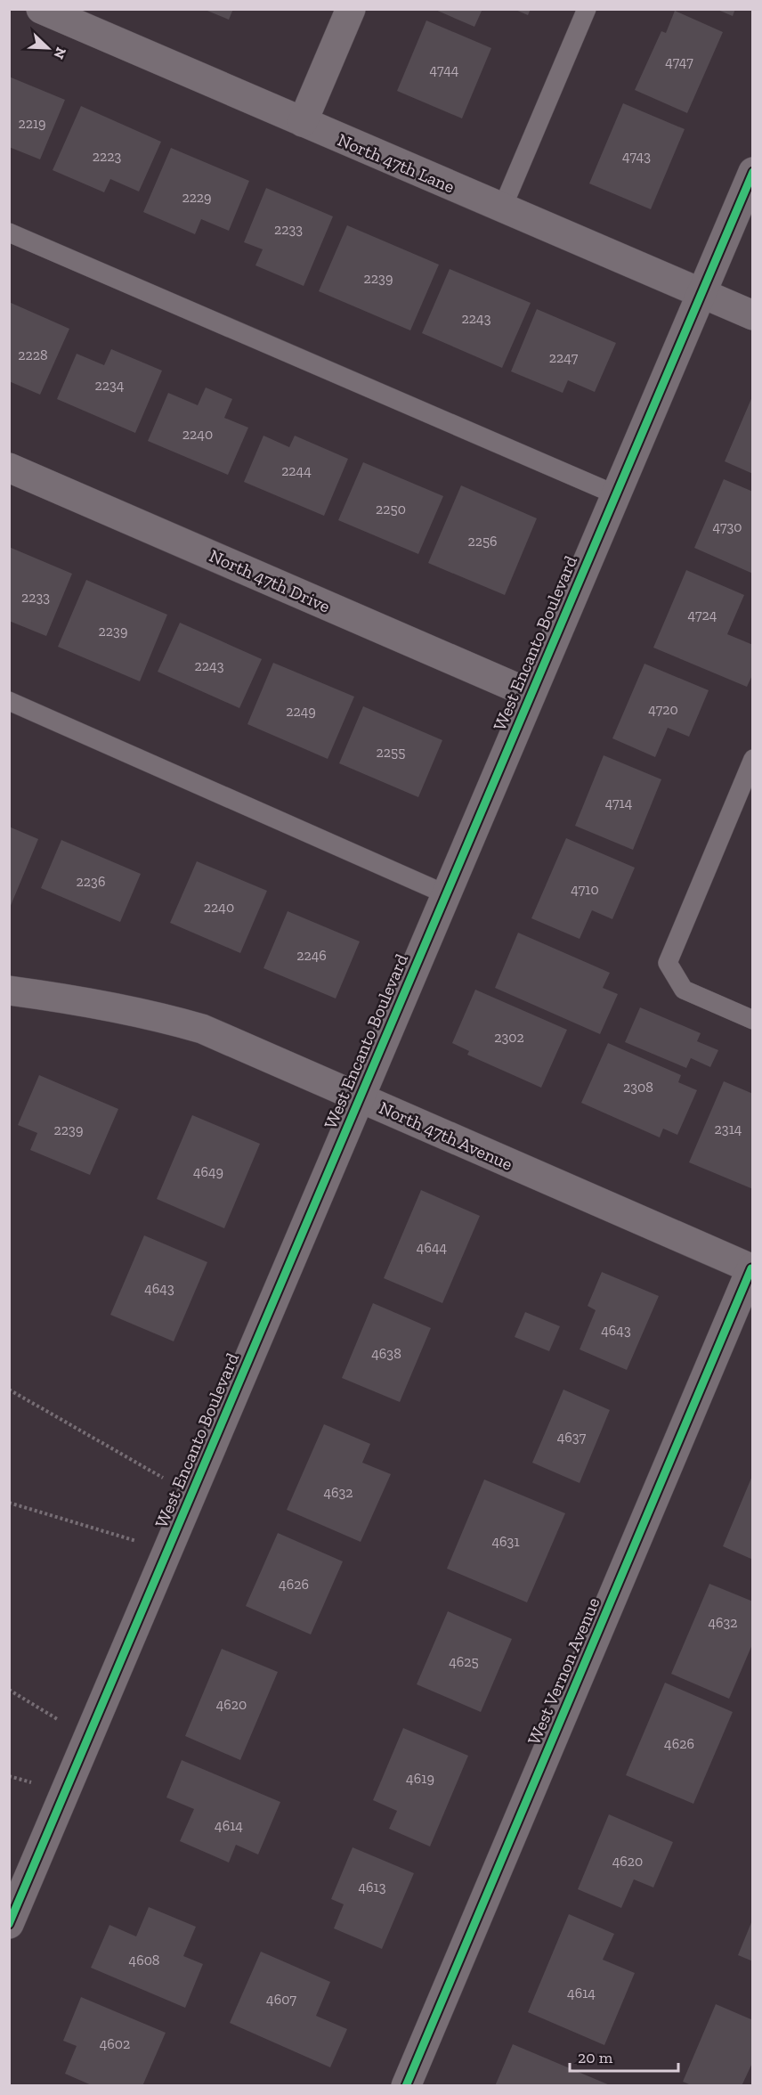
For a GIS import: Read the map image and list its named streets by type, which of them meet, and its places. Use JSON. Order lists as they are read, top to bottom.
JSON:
{
  "streets": {
    "street": [
      "North 47th Lane",
      "North 47th Drive",
      "West Encanto Boulevard",
      "North 47th Avenue",
      "West Vernon Avenue"
    ]
  },
  "crossings": [
    ["North 47th Lane", "West Encanto Boulevard"],
    ["North 47th Drive", "West Encanto Boulevard"],
    ["West Encanto Boulevard", "North 47th Avenue"],
    ["North 47th Avenue", "West Vernon Avenue"]
  ],
  "house_numbers": [
    "4747",
    "4744",
    "2219",
    "2223",
    "4743",
    "2229",
    "2233",
    "2239",
    "2243",
    "2228",
    "2247",
    "2234",
    "2240",
    "2244",
    "2250",
    "4730",
    "2256",
    "2233",
    "4724",
    "2239",
    "2243",
    "4720",
    "2249",
    "2255",
    "4714",
    "2236",
    "4710",
    "2240",
    "2246",
    "2302",
    "2308",
    "2314",
    "2239",
    "4649",
    "4644",
    "4643",
    "4643",
    "4638",
    "4637",
    "4632",
    "4631",
    "4626",
    "4632",
    "4625",
    "4620",
    "4626",
    "4619",
    "4614",
    "4620",
    "4613",
    "4608",
    "4614",
    "4607",
    "4602"
  ],
  "scale_bar": "20 m",
  "north": "bottom right"
}
